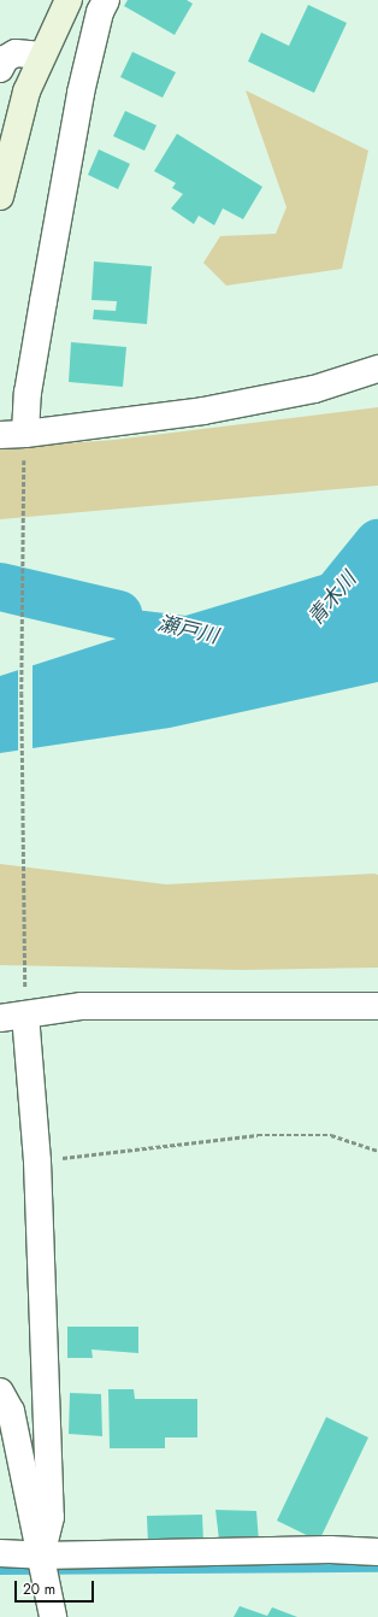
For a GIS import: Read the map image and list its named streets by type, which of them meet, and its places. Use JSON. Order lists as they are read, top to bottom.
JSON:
{
  "water": ["青木川", "瀬戸川"],
  "scale_bar": "20 m"
}
